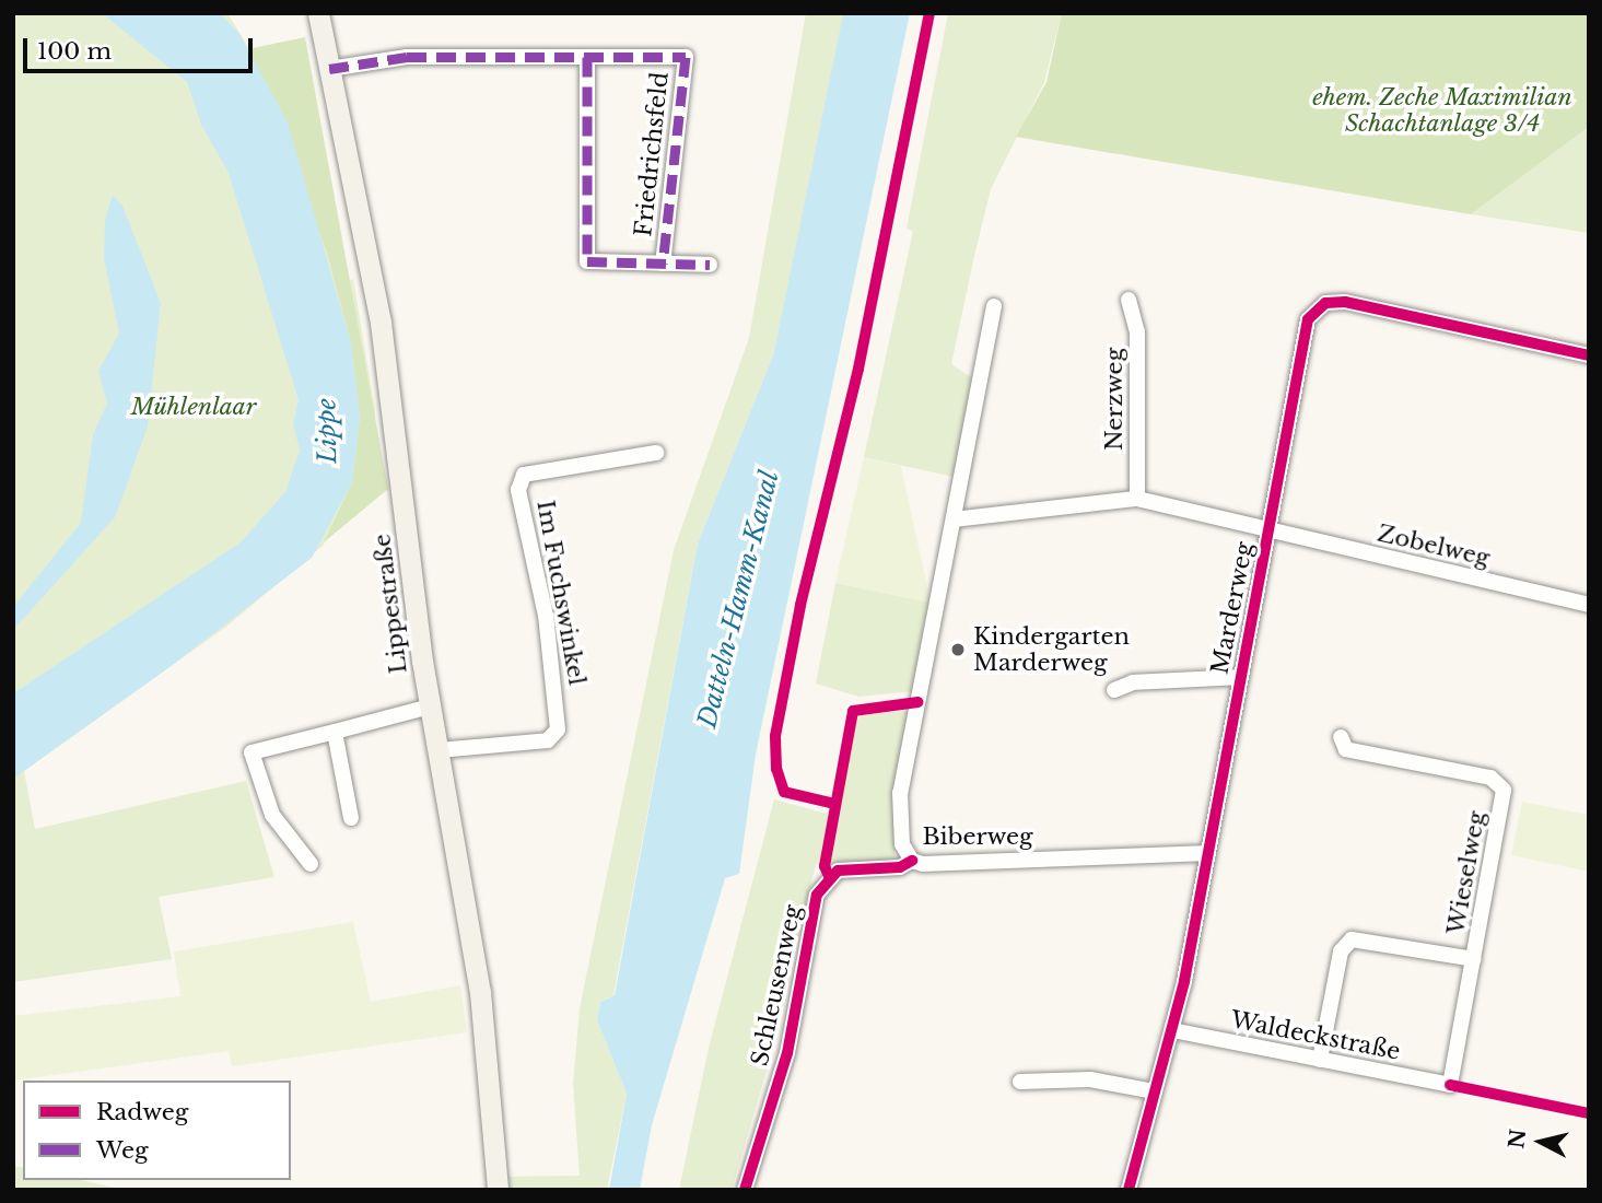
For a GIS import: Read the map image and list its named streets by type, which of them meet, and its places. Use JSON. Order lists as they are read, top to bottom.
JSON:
{
  "streets": {
    "main road": ["Lippestraße"],
    "street": [
      "Friedrichsfeld",
      "Nerzweg",
      "Zobelweg",
      "Im Fuchswinkel",
      "Marderweg",
      "Biberweg",
      "Wieselweg",
      "Schleusenweg",
      "Waldeckstraße"
    ]
  },
  "crossings": [
    ["Friedrichsfeld", "Lippestraße"],
    ["Zobelweg", "Marderweg"],
    ["Im Fuchswinkel", "Lippestraße"],
    ["Marderweg", "Biberweg"],
    ["Marderweg", "Waldeckstraße"],
    ["Biberweg", "Schleusenweg"],
    ["Wieselweg", "Waldeckstraße"]
  ],
  "water": ["Lippe", "Datteln-Hamm-Kanal"],
  "parks": ["ehem. Zeche Maximilian Schachtanlage 3/4", "Mühlenlaar"],
  "places": ["Kindergarten Marderweg"],
  "legend": ["Radweg", "Weg"],
  "scale_bar": "100 m",
  "north": "left"
}
